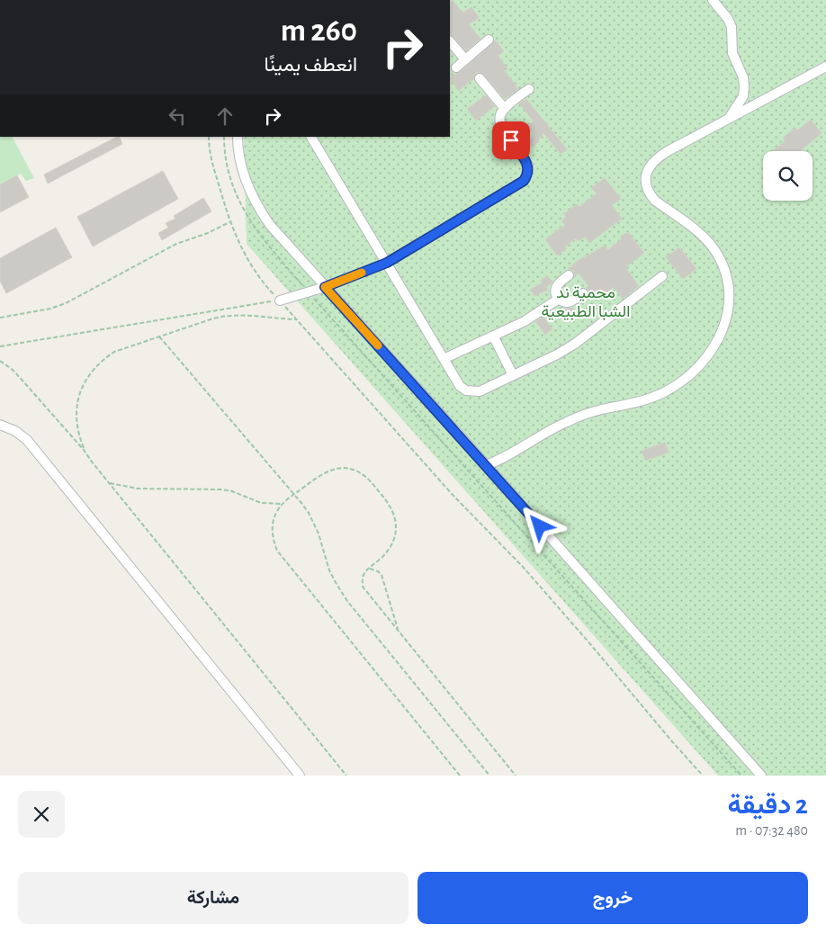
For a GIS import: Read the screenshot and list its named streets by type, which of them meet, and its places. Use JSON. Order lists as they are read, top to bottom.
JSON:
{
  "parks": ["محمية ند الشبا الطبيعية"],
  "page": {
    "turn": ["260 m", "انعطف يمينًا"],
    "heading": ["2 دقيقة", "480 m · 07:32"],
    "buttons": ["خروج", "مشاركة"]
  }
}
